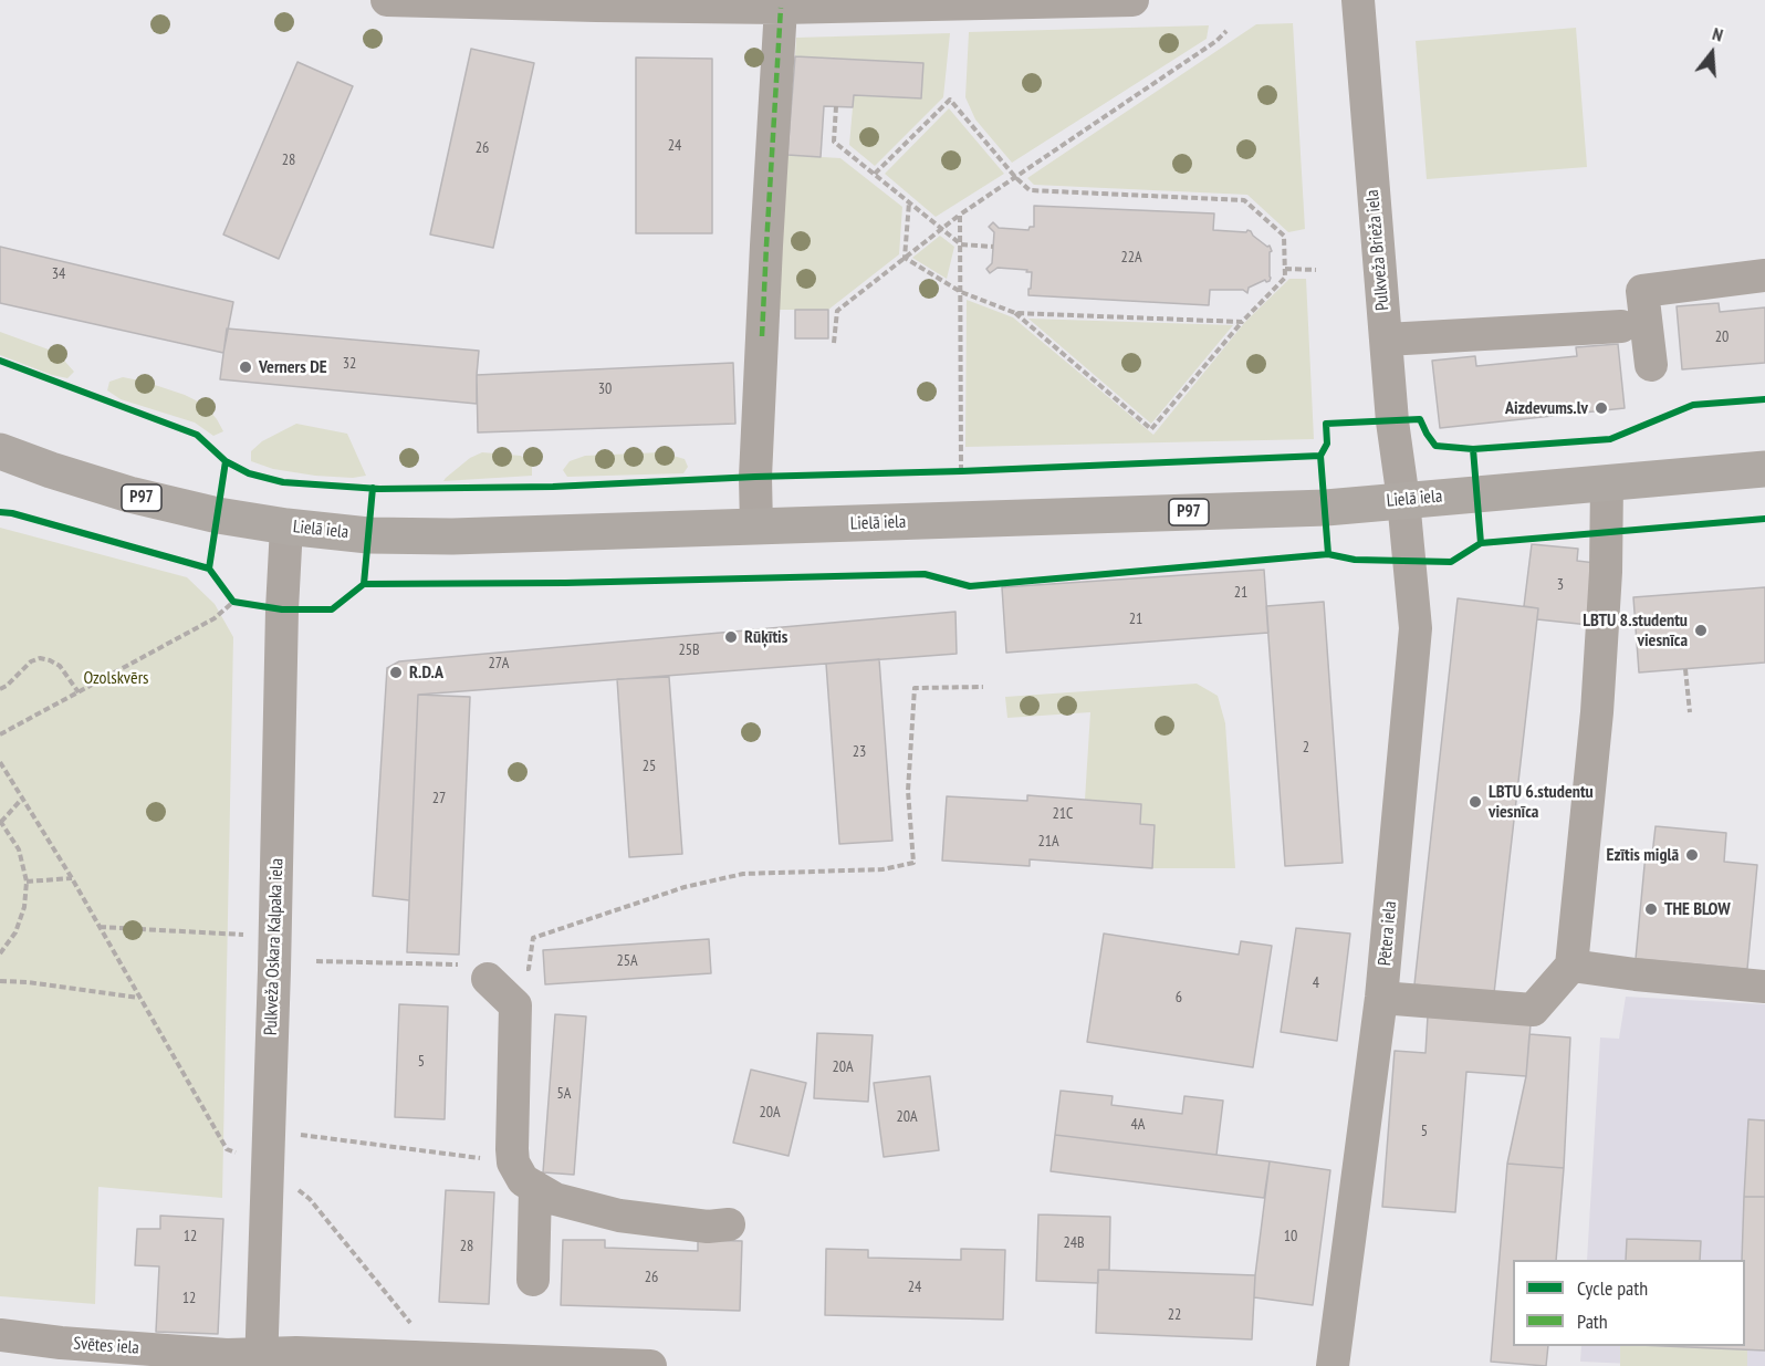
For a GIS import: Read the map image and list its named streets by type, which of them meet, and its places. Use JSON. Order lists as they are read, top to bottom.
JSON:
{
  "streets": {
    "main road": ["P97", "Lielā iela"],
    "street": [
      "Pulkveža Brieža iela",
      "Pētera iela",
      "Pulkveža Oskara Kalpaka iela",
      "Svētes iela"
    ]
  },
  "crossings": [
    ["Pulkveža Brieža iela", "Lielā iela"],
    ["Pulkveža Brieža iela", "Pētera iela"],
    ["Lielā iela", "Pētera iela"],
    ["Lielā iela", "Pulkveža Oskara Kalpaka iela"],
    ["Pulkveža Oskara Kalpaka iela", "Svētes iela"]
  ],
  "parks": ["Ozolskvērs"],
  "places": [
    "Verners DE",
    "Aizdevums.lv",
    "LBTU 8.studentu viesnīca",
    "Rūķītis",
    "R.D.A",
    "LBTU 6.studentu viesnīca",
    "Ezītis miglā",
    "THE BLOW"
  ],
  "house_numbers": [
    "24",
    "26",
    "28",
    "22A",
    "34",
    "20",
    "32",
    "30",
    "3",
    "21",
    "21",
    "25B",
    "27A",
    "2",
    "23",
    "25",
    "27",
    "21C",
    "21A",
    "25A",
    "4",
    "6",
    "5",
    "20A",
    "5A",
    "20A",
    "20A",
    "4A",
    "5",
    "12",
    "10",
    "24B",
    "28",
    "26",
    "24",
    "12",
    "22"
  ],
  "legend": ["Cycle path", "Path"],
  "north": "top"
}
